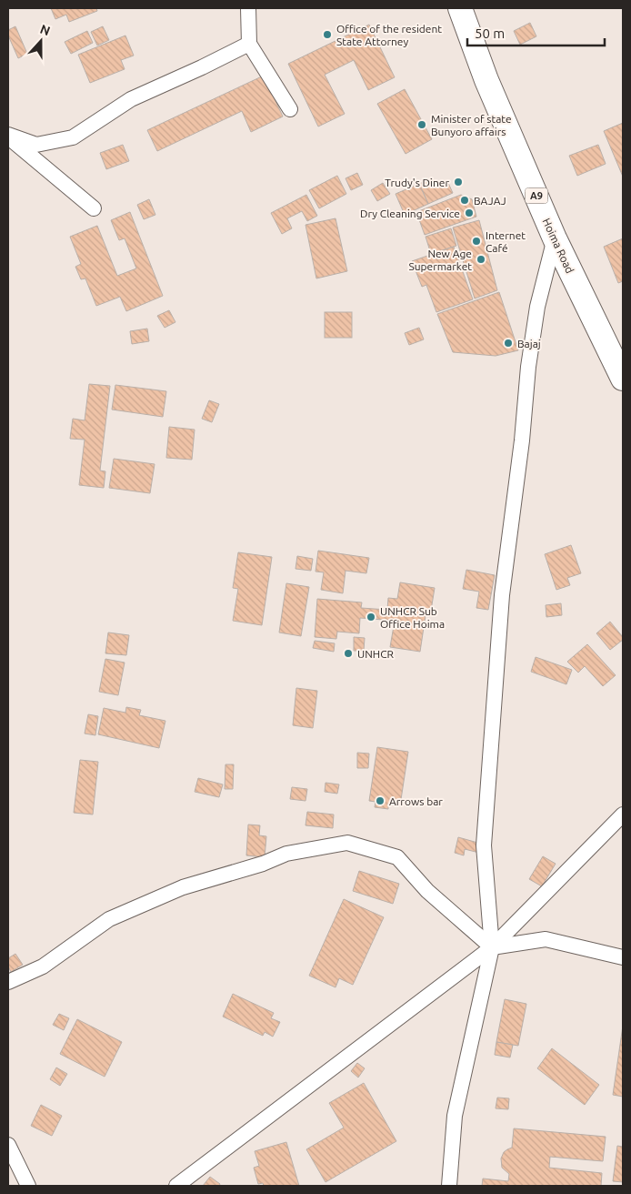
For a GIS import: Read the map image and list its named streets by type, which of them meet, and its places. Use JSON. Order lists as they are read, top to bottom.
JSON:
{
  "streets": {
    "main road": ["A9", "Hoima Road"]
  },
  "places": [
    "Office of the resident State Attorney",
    "Minister of state Bunyoro affairs",
    "Trudy's Diner",
    "BAJAJ",
    "Dry Cleaning Service",
    "Internet Café",
    "New Age Supermarket",
    "Bajaj",
    "UNHCR Sub Office Hoima",
    "UNHCR",
    "Arrows bar"
  ],
  "scale_bar": "50 m",
  "north": "top"
}
